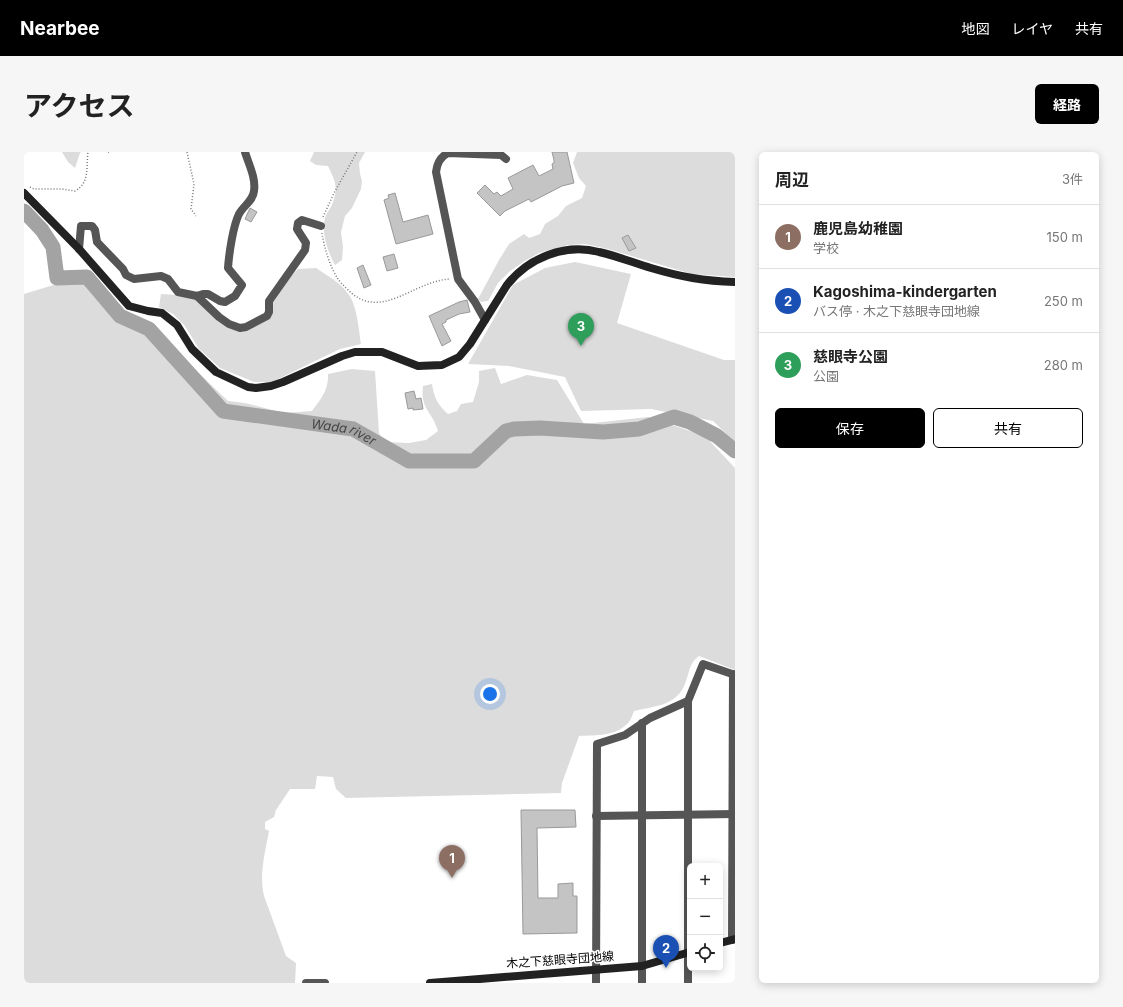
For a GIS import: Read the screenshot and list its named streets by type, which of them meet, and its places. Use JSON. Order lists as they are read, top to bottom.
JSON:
{
  "streets": {
    "street": ["木之下慈眼寺団地線"]
  },
  "water": ["Wada river"],
  "page": {
    "header": "Nearbee",
    "nav": ["地図", "レイヤ", "共有"],
    "title": "アクセス",
    "buttons": [
      "経路",
      ["保存", "共有"]
    ],
    "heading": ["周辺", "3件"],
    "list": [
      {
        "mark": "1",
        "name": "鹿児島幼稚園",
        "note": "学校",
        "value": "150 m"
      },
      {
        "mark": "2",
        "name": "Kagoshima-kindergarten",
        "note": "バス停 · 木之下慈眼寺団地線",
        "value": "250 m"
      },
      {
        "mark": "3",
        "name": "慈眼寺公園",
        "note": "公園",
        "value": "280 m"
      }
    ],
    "pins": ["3", "1", "2"],
    "map_buttons": ["+", "−"]
  }
}
